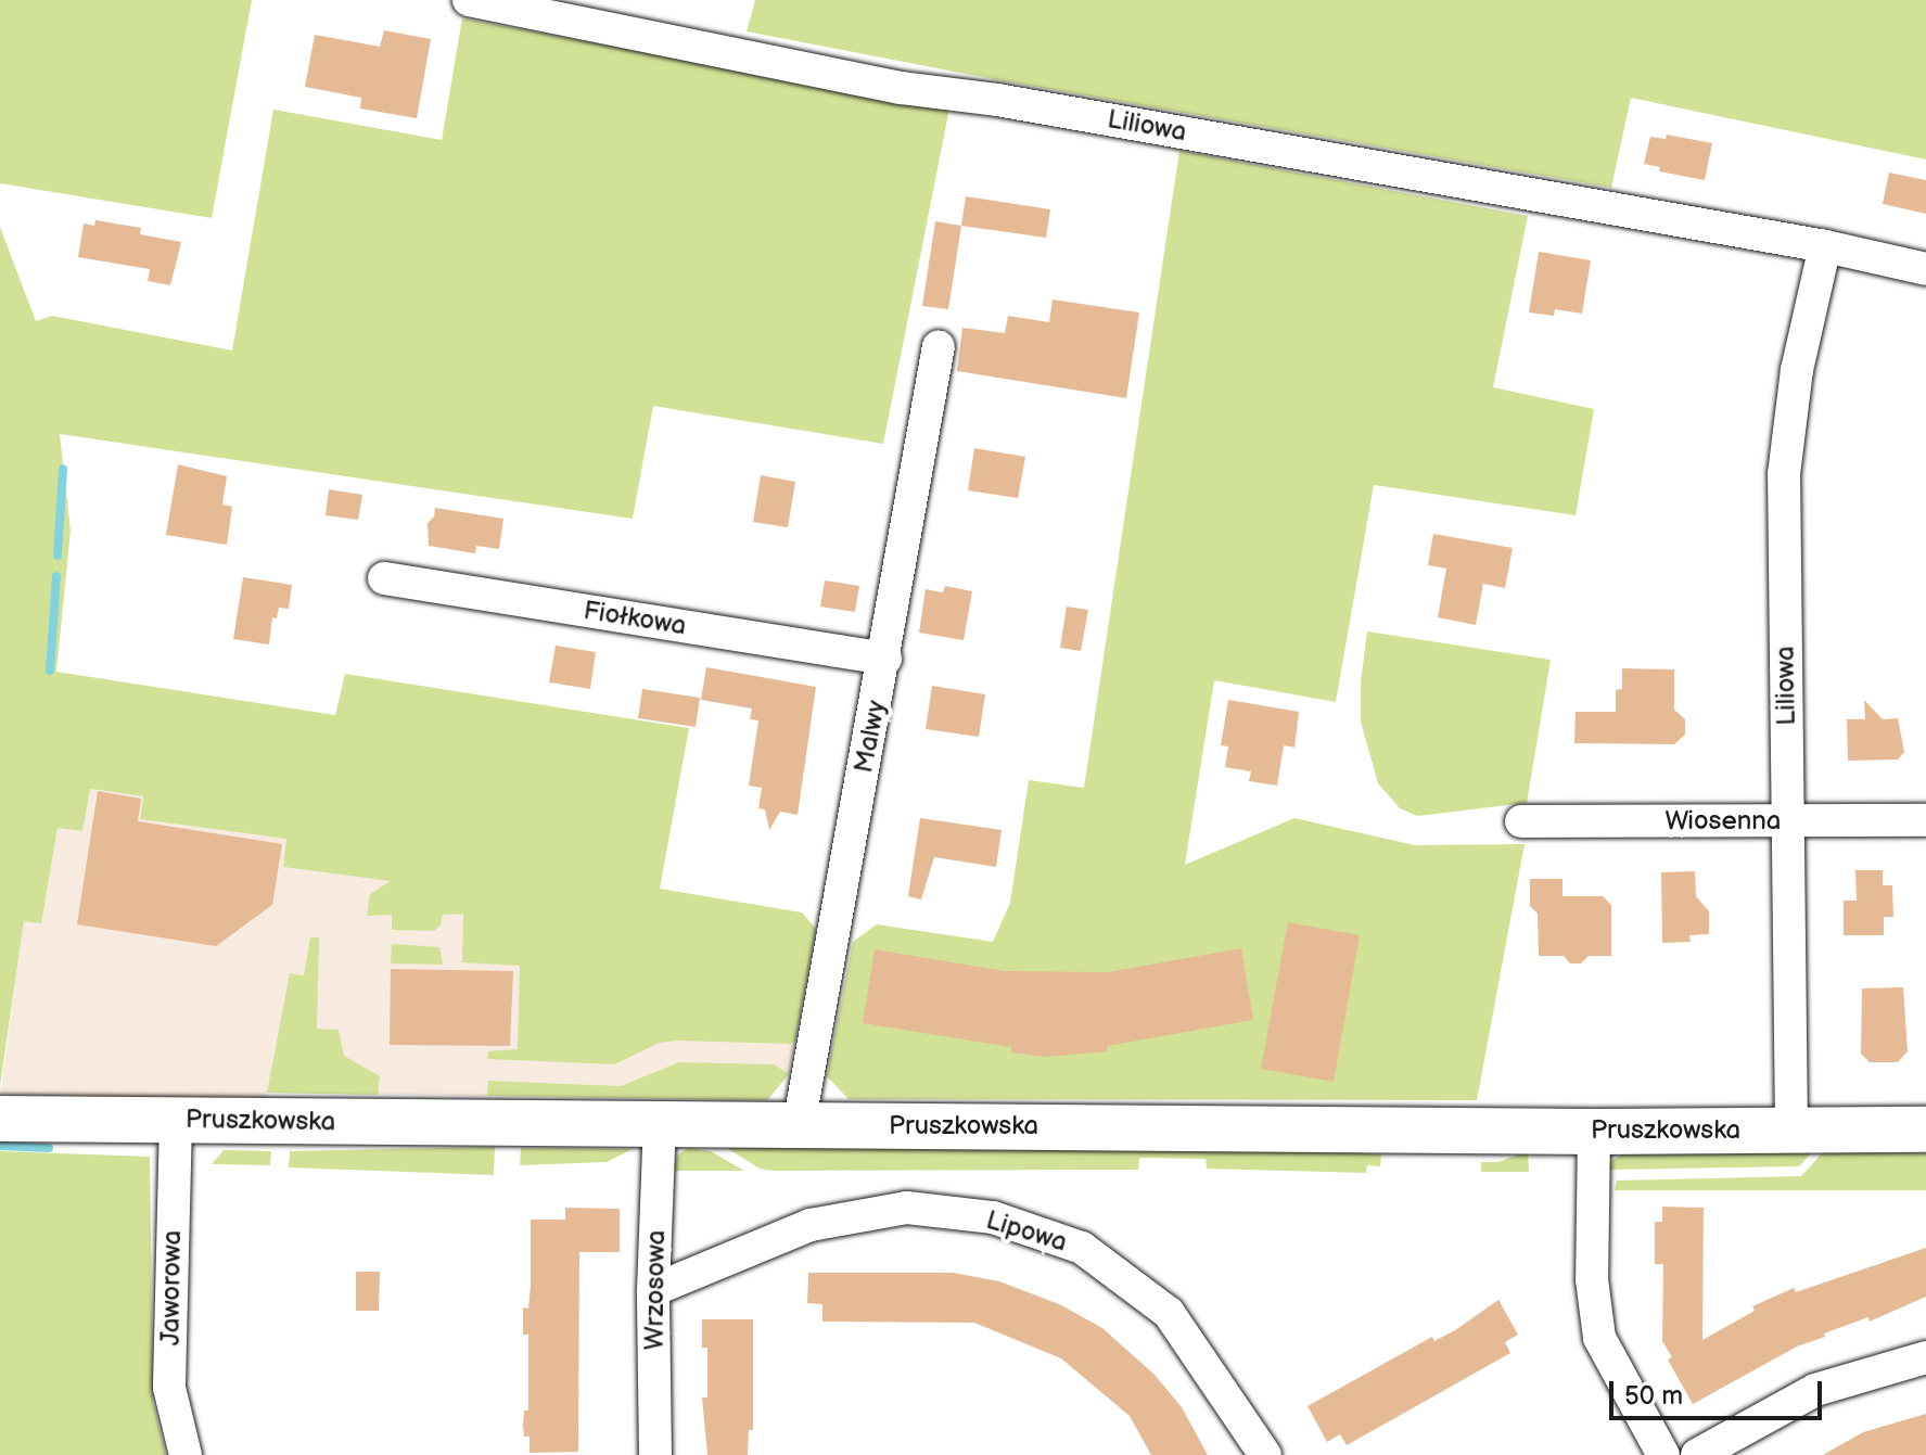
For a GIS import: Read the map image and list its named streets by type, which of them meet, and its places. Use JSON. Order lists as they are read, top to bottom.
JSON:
{
  "streets": {
    "street": [
      "Liliowa",
      "Fiołkowa",
      "Malwy",
      "Wiosenna",
      "Pruszkowska",
      "Lipowa",
      "Jaworowa",
      "Wrzosowa"
    ]
  },
  "crossings": [
    ["Liliowa", "Wiosenna"],
    ["Liliowa", "Pruszkowska"],
    ["Fiołkowa", "Malwy"],
    ["Malwy", "Pruszkowska"],
    ["Pruszkowska", "Jaworowa"],
    ["Pruszkowska", "Wrzosowa"],
    ["Lipowa", "Wrzosowa"]
  ],
  "scale_bar": "50 m"
}
